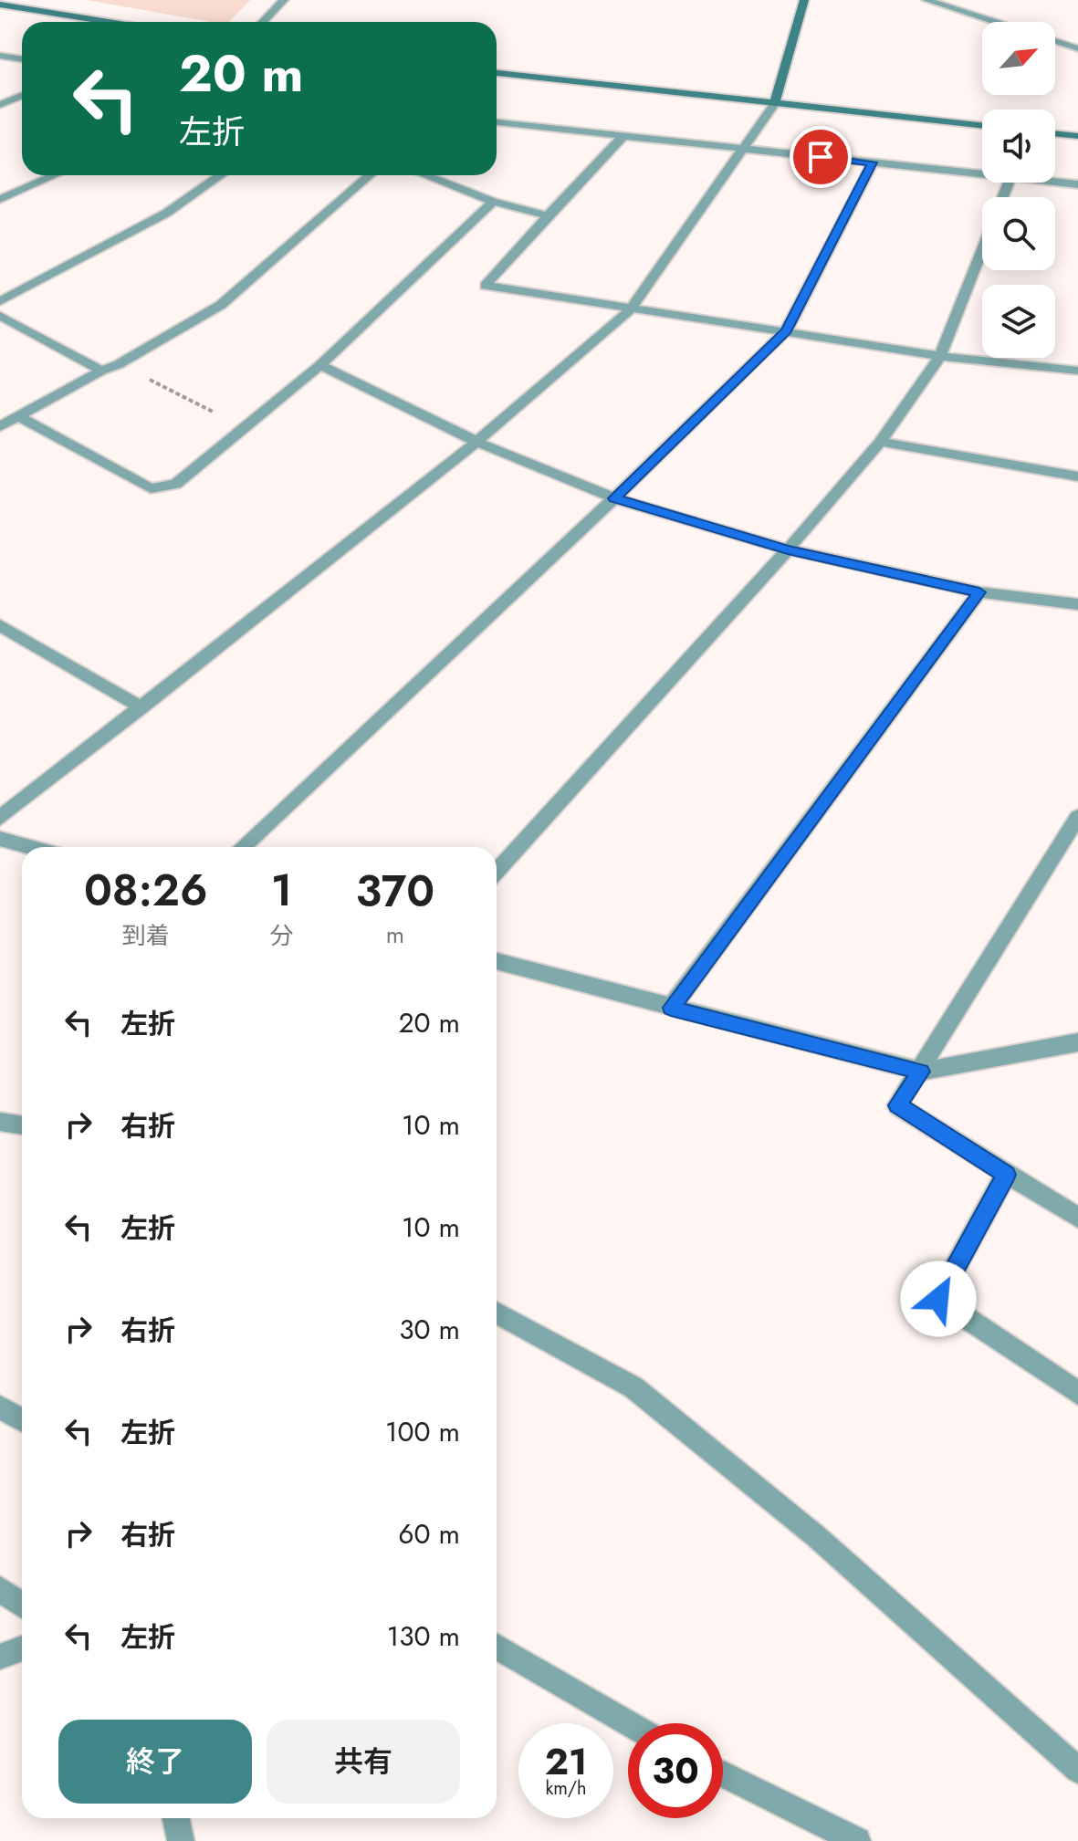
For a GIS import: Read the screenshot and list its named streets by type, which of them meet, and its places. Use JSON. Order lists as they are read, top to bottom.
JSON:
{
  "north": "top right",
  "page": {
    "turn": ["20 m", "左折"],
    "eta": [
      "08:26",
      "到着",
      "1",
      "分",
      "370",
      "m"
    ],
    "list": [
      {
        "name": "左折",
        "value": "20 m"
      },
      {
        "name": "右折",
        "value": "10 m"
      },
      {
        "name": "左折",
        "value": "10 m"
      },
      {
        "name": "右折",
        "value": "30 m"
      },
      {
        "name": "左折",
        "value": "100 m"
      },
      {
        "name": "右折",
        "value": "60 m"
      },
      {
        "name": "左折",
        "value": "130 m"
      }
    ],
    "buttons": ["終了", "共有"],
    "speed": "21 km/h",
    "limit": "30"
  }
}
